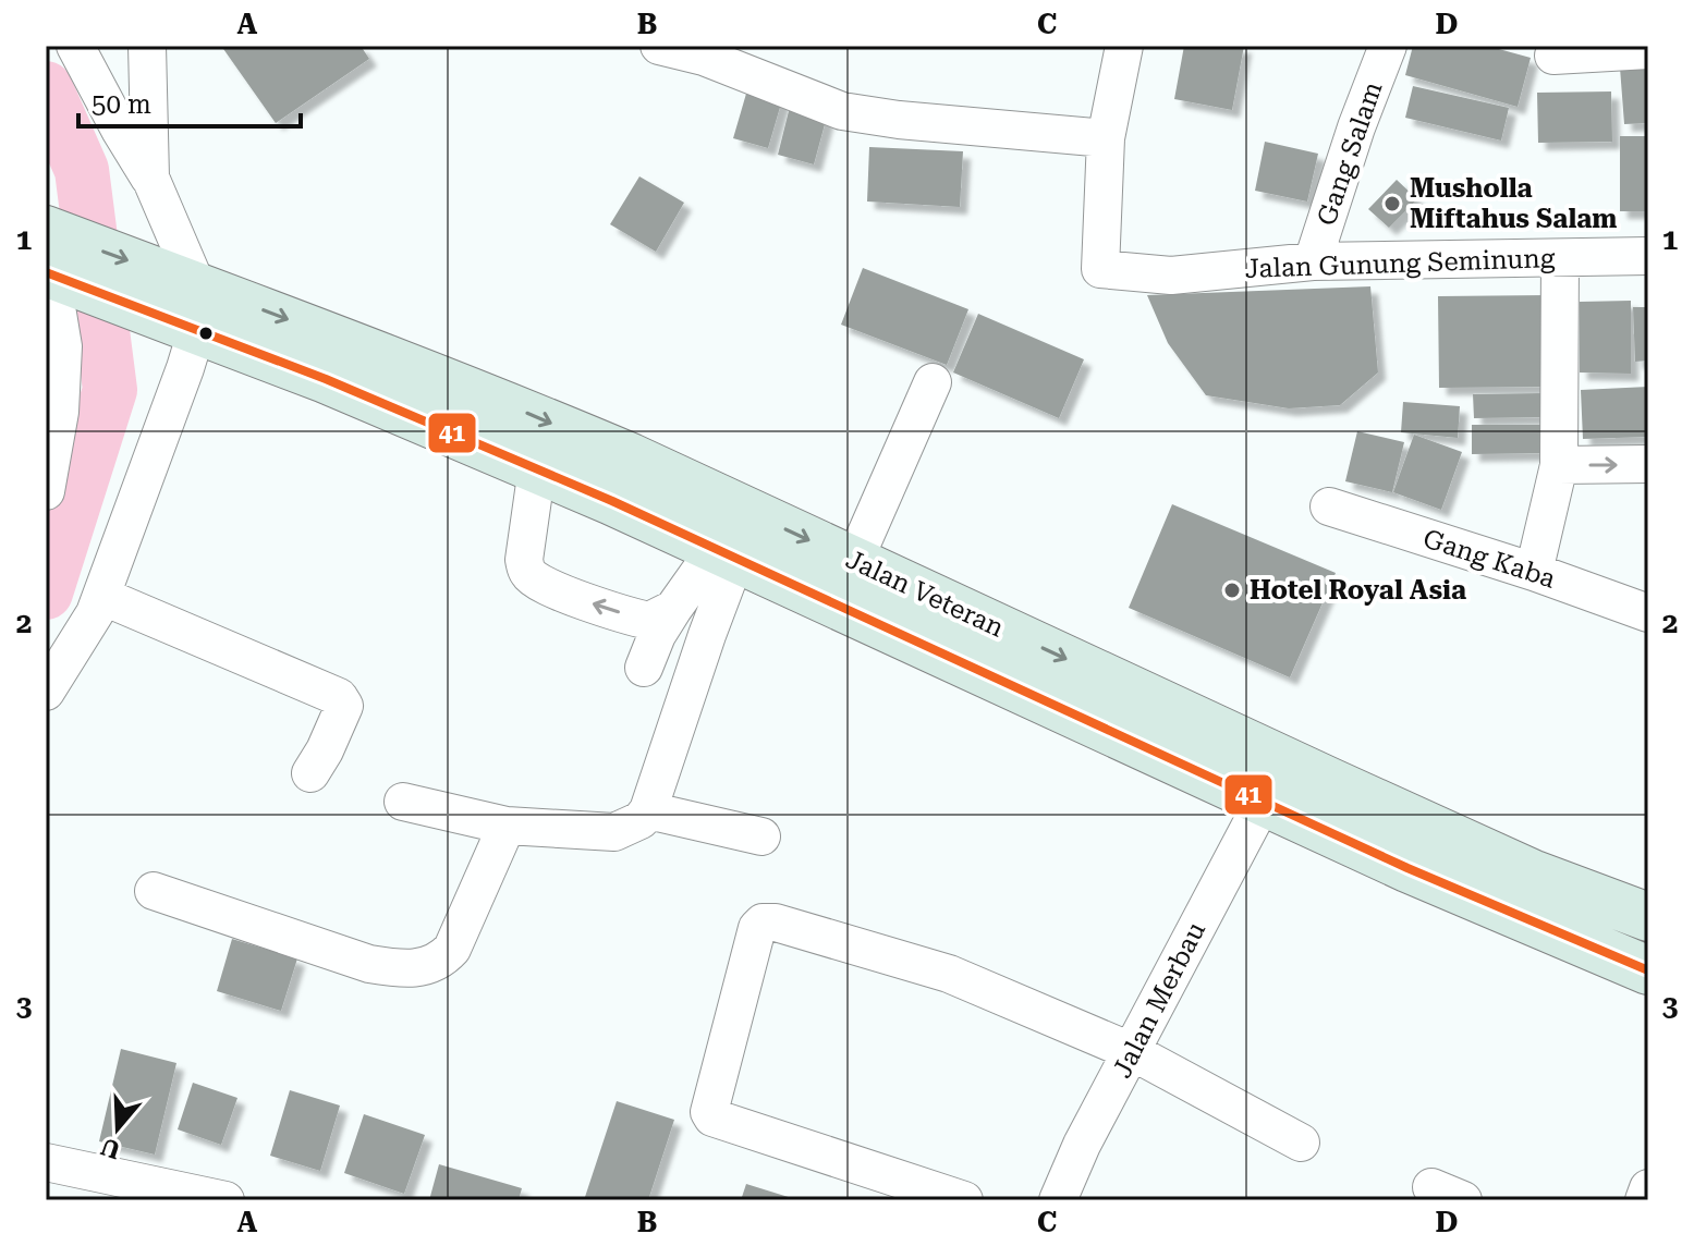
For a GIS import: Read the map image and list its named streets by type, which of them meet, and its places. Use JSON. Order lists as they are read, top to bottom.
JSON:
{
  "streets": {
    "highway": ["Jalan Veteran"],
    "street": [
      "Gang Salam",
      "Jalan Gunung Seminung",
      "Gang Kaba",
      "Jalan Merbau"
    ]
  },
  "crossings": [
    ["Gang Salam", "Jalan Gunung Seminung"],
    ["Jalan Veteran", "Jalan Merbau"]
  ],
  "places": ["Musholla Miftahus Salam", "Hotel Royal Asia"],
  "lines": ["transit line 41"],
  "scale_bar": "50 m",
  "north": "bottom",
  "grid": {
    "columns": [
      "A",
      "B",
      "C",
      "D"
    ],
    "rows": ["1", "2", "3"]
  }
}
